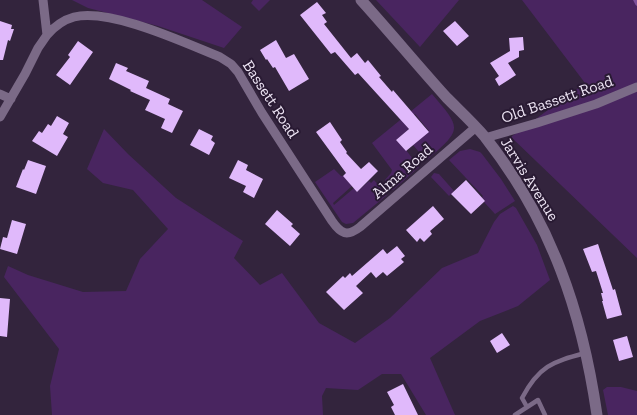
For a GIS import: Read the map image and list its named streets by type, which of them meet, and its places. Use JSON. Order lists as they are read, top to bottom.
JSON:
{
  "streets": {
    "street": [
      "Bassett Road",
      "Old Bassett Road",
      "Alma Road",
      "Jarvis Avenue"
    ]
  },
  "crossings": [
    ["Bassett Road", "Alma Road"],
    ["Old Bassett Road", "Jarvis Avenue"],
    ["Alma Road", "Jarvis Avenue"]
  ]
}
